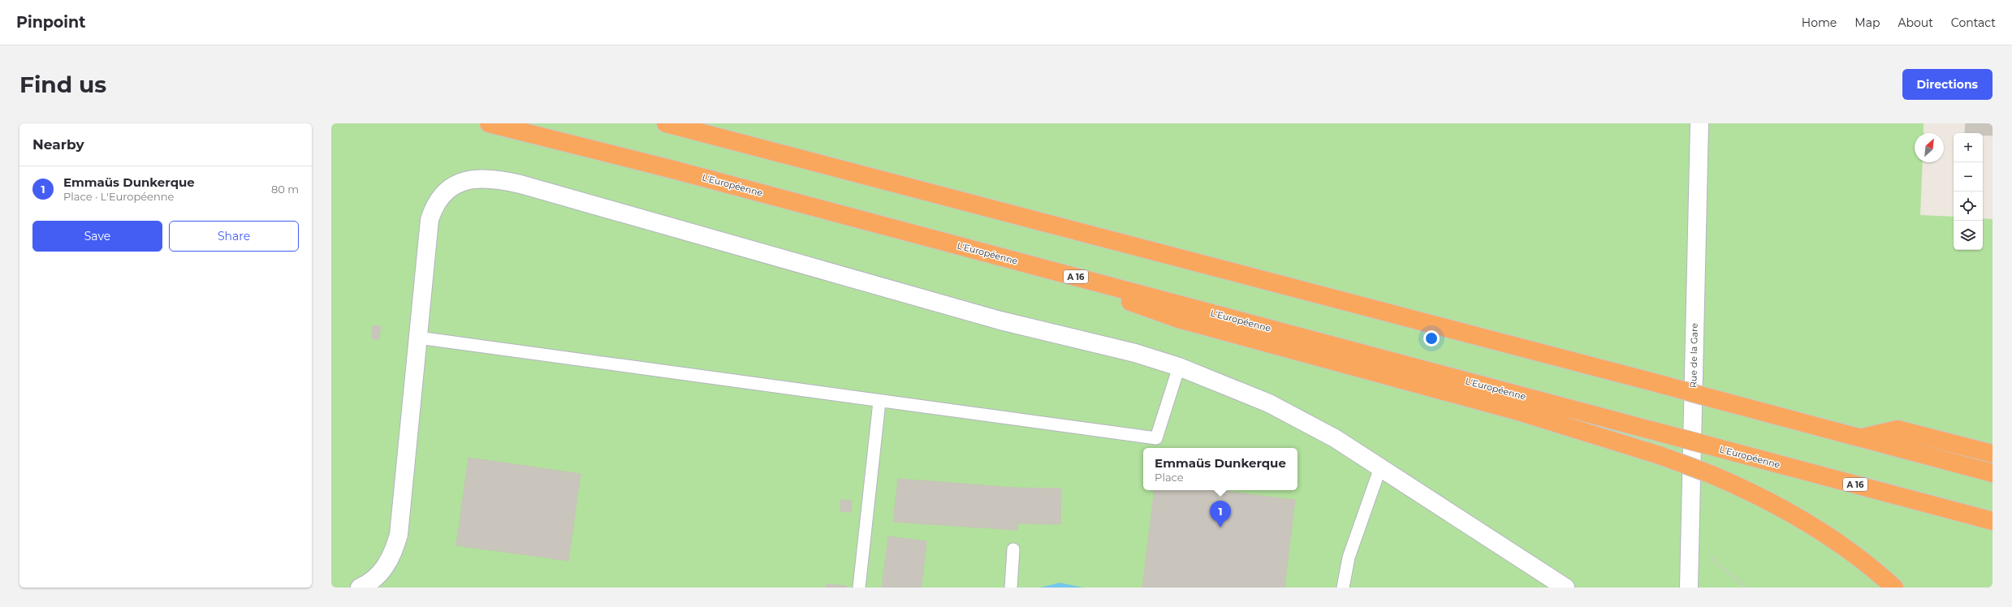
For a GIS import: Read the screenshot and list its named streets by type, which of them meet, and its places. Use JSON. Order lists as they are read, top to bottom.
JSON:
{
  "streets": {
    "highway": ["L'Européenne", "A 16"],
    "street": ["Rue de la Gare"]
  },
  "north": "top right",
  "page": {
    "header": "Pinpoint",
    "nav": [
      "Home",
      "Map",
      "About",
      "Contact"
    ],
    "buttons": [
      "Directions",
      ["Save", "Share"]
    ],
    "title": "Find us",
    "heading": "Nearby",
    "map_buttons": ["+", "−"],
    "list": [
      {
        "mark": "1",
        "name": "Emmaüs Dunkerque",
        "note": "Place · L'Européenne",
        "value": "80 m"
      }
    ],
    "popup": ["Emmaüs Dunkerque", "Place"],
    "pins": "1"
  }
}
